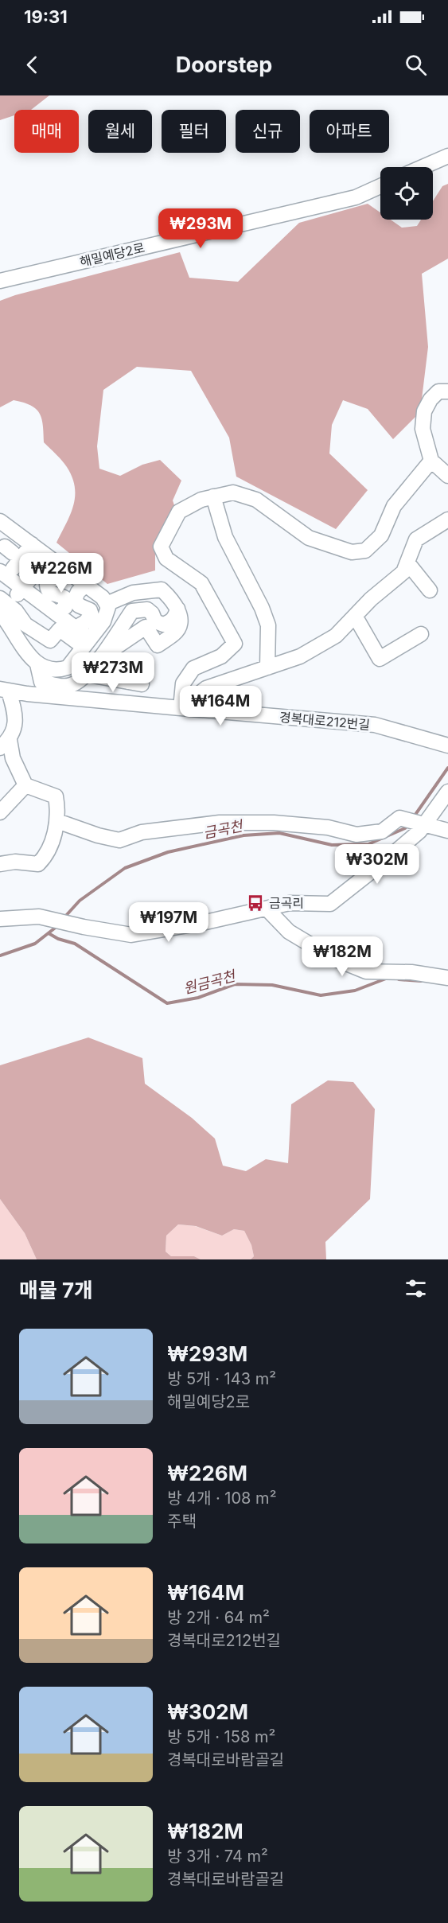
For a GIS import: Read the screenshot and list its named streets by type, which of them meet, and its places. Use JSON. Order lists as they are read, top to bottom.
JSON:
{
  "streets": {
    "street": ["해밀예당2로", "경복대로212번길"]
  },
  "water": ["금곡천", "원금곡천"],
  "places": {
    "bus stop": ["금곡리"]
  },
  "page": {
    "status": "19:31",
    "header": "Doorstep",
    "chip": [
      "매매",
      "월세",
      "필터",
      "신규",
      "아파트"
    ],
    "price": [
      "₩293M",
      "₩226M",
      "₩273M",
      "₩164M",
      "₩302M",
      "₩197M",
      "₩182M"
    ],
    "heading": "매물 7개",
    "list": [
      {
        "name": "₩293M",
        "note": "방 5개 · 143 m² · 해밀예당2로"
      },
      {
        "name": "₩226M",
        "note": "방 4개 · 108 m² · 주택"
      },
      {
        "name": "₩164M",
        "note": "방 2개 · 64 m² · 경복대로212번길"
      },
      {
        "name": "₩302M",
        "note": "방 5개 · 158 m² · 경복대로바람골길"
      },
      {
        "name": "₩182M",
        "note": "방 3개 · 74 m² · 경복대로바람골길"
      }
    ]
  }
}
